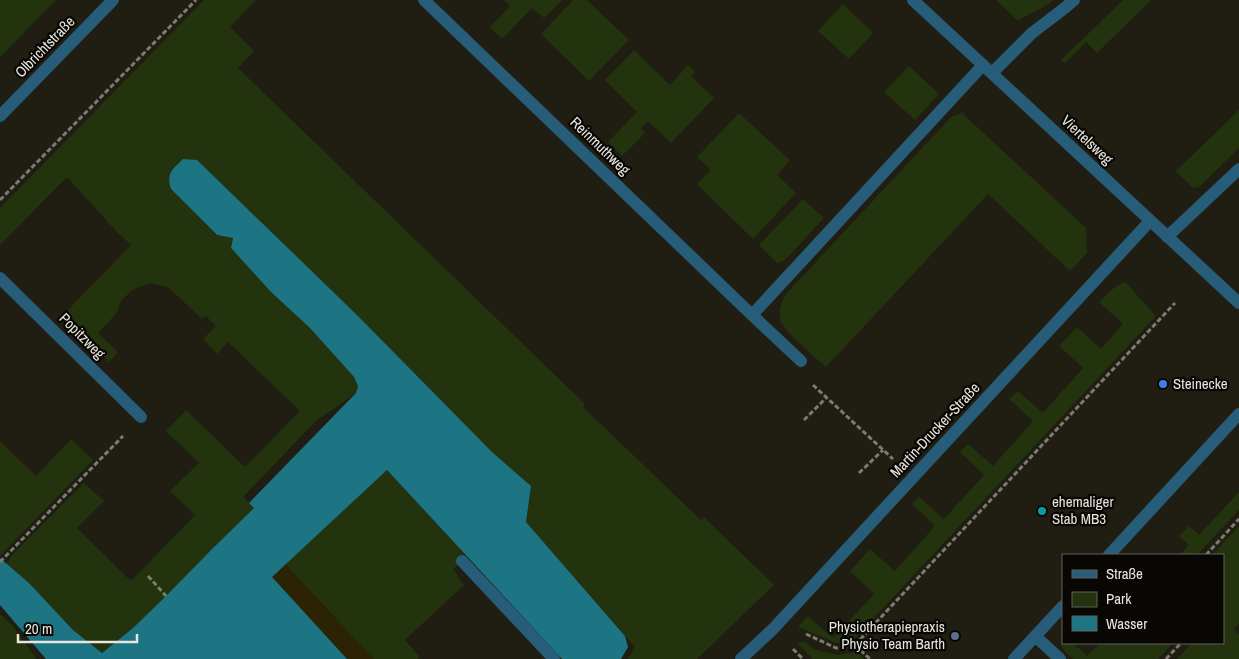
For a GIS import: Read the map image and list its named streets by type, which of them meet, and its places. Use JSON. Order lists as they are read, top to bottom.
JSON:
{
  "streets": {
    "street": [
      "Olbrichtstraße",
      "Viertelsweg",
      "Reinmuthweg",
      "Popitzweg",
      "Martin-Drucker-Straße"
    ]
  },
  "crossings": [
    ["Viertelsweg", "Martin-Drucker-Straße"]
  ],
  "places": ["Steinecke", "ehemaliger Stab MB3", "Physiotherapiepraxis Physio Team Barth"],
  "legend": ["Straße", "Park", "Wasser"],
  "scale_bar": "20 m"
}
